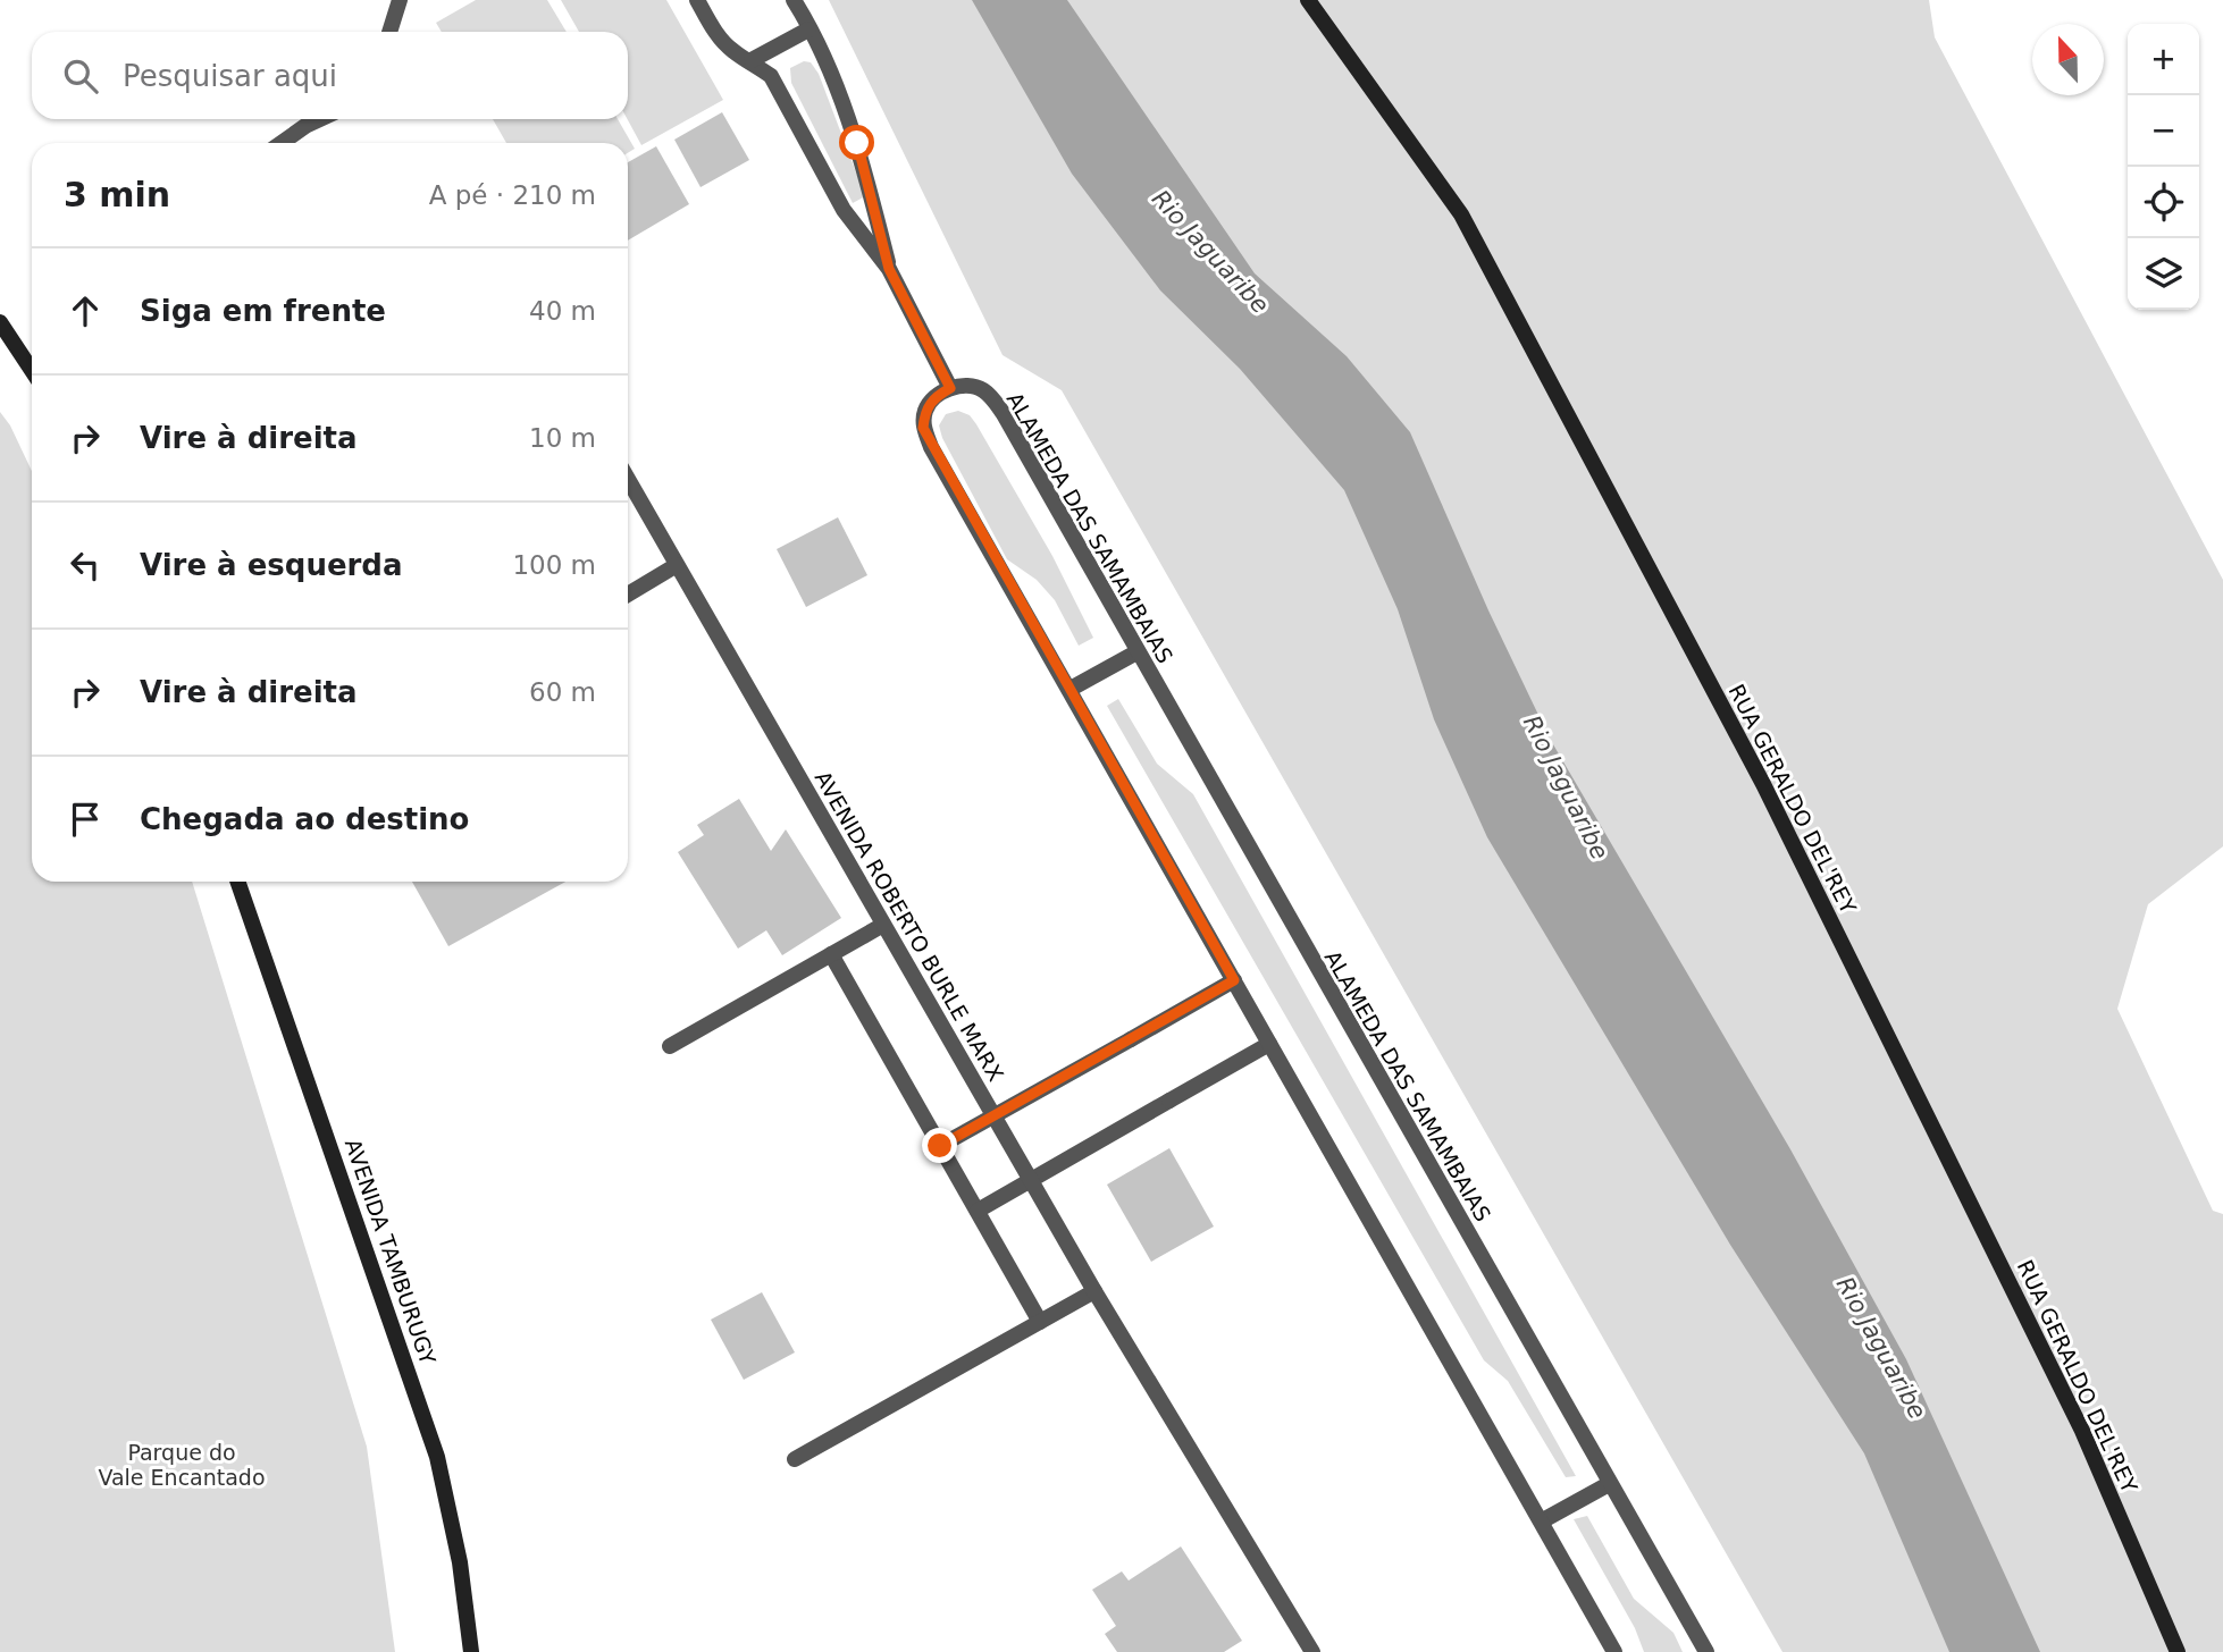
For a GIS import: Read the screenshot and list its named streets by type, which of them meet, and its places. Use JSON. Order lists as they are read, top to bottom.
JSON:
{
  "streets": {
    "main road": ["RUA GERALDO DEL'REY", "AVENIDA TAMBURUGY"],
    "street": ["ALAMEDA DAS SAMAMBAIAS", "AVENIDA ROBERTO BURLE MARX"]
  },
  "water": ["Rio Jaguaribe"],
  "parks": ["Parque do Vale Encantado"],
  "north": "top",
  "page": {
    "map_buttons": ["+", "−"],
    "search": "Pesquisar aqui",
    "heading": ["3 min", "A pé · 210 m"],
    "list": [
      ["Siga em frente", "40 m"],
      ["Vire à direita", "10 m"],
      ["Vire à esquerda", "100 m"],
      ["Vire à direita", "60 m"],
      "Chegada ao destino"
    ]
  }
}
